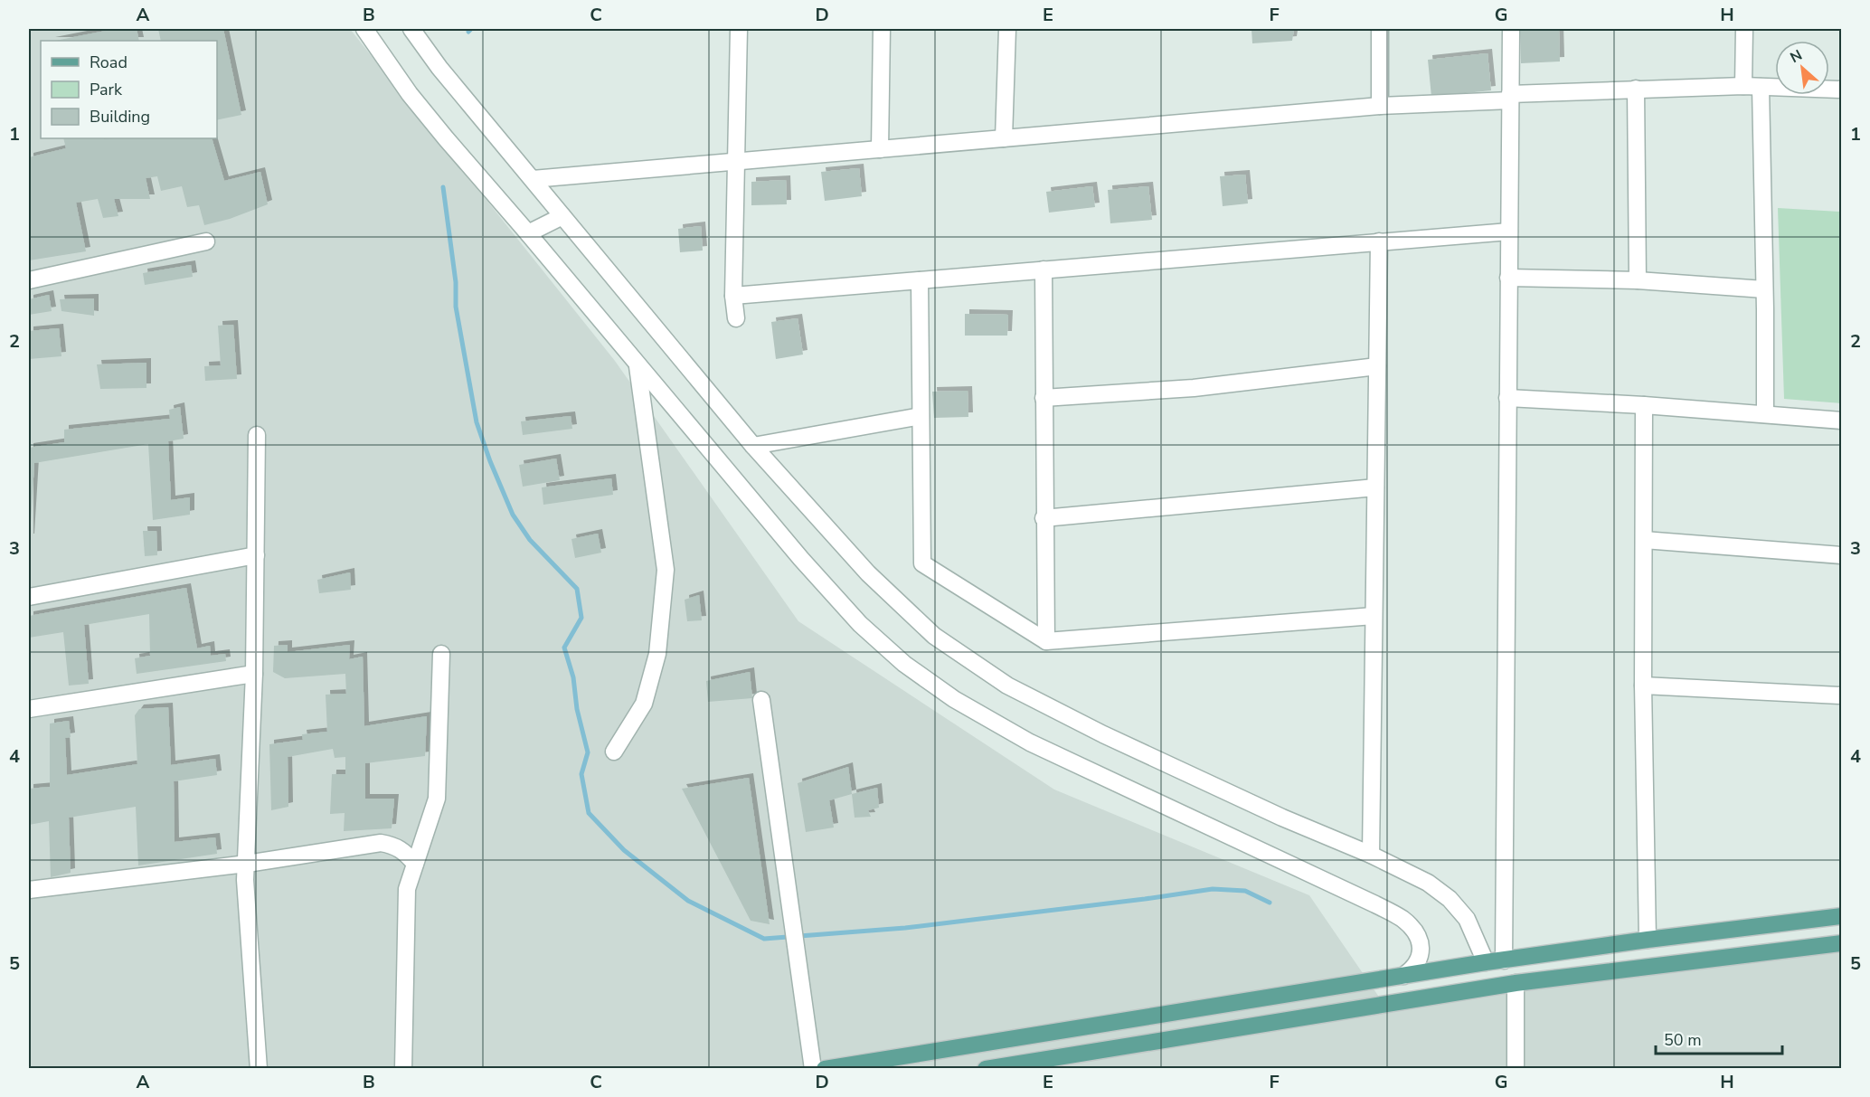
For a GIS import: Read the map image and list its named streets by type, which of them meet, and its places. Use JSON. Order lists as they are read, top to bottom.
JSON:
{
  "legend": ["Road", "Park", "Building"],
  "scale_bar": "50 m",
  "north": "top left",
  "grid": {
    "columns": [
      "A",
      "B",
      "C",
      "D",
      "E",
      "F",
      "G",
      "H"
    ],
    "rows": [
      "1",
      "2",
      "3",
      "4",
      "5"
    ]
  }
}
